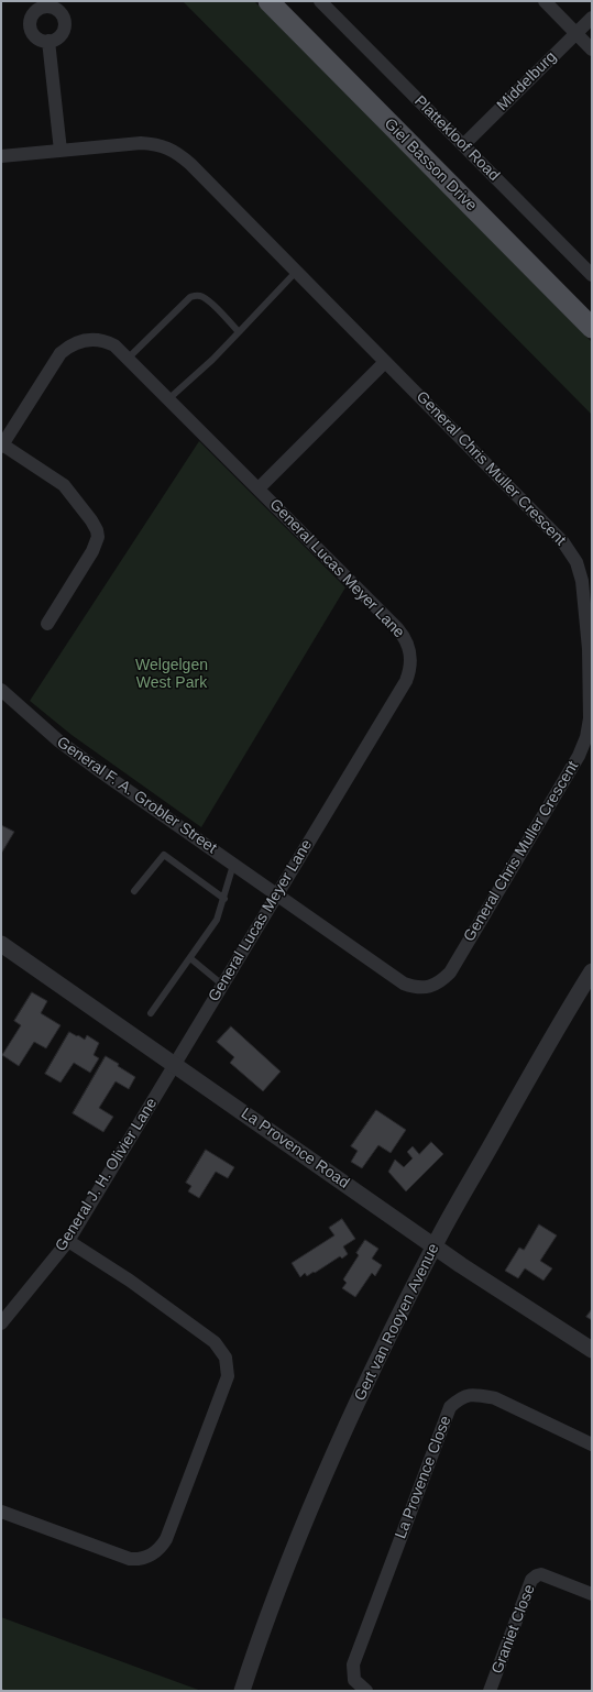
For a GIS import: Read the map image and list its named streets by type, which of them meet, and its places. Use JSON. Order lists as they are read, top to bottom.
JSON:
{
  "streets": {
    "main road": ["Giel Basson Drive"],
    "street": [
      "Middelburg",
      "Plattekloof Road",
      "General Chris Muller Crescent",
      "General Lucas Meyer Lane",
      "General F. A. Grobler Street",
      "La Provence Road",
      "General J. H. Olivier Lane",
      "Gert van Rooyen Avenue",
      "La Provence Close",
      "Graniet Close"
    ]
  },
  "crossings": [
    ["Middelburg", "Plattekloof Road"],
    ["General Chris Muller Crescent", "General Lucas Meyer Lane"],
    ["General Chris Muller Crescent", "General F. A. Grobler Street"],
    ["General Lucas Meyer Lane", "General F. A. Grobler Street"],
    ["General Lucas Meyer Lane", "La Provence Road"],
    ["General Lucas Meyer Lane", "General J. H. Olivier Lane"],
    ["La Provence Road", "General J. H. Olivier Lane"],
    ["La Provence Road", "Gert van Rooyen Avenue"]
  ],
  "parks": ["Welgelgen West Park"]
}
